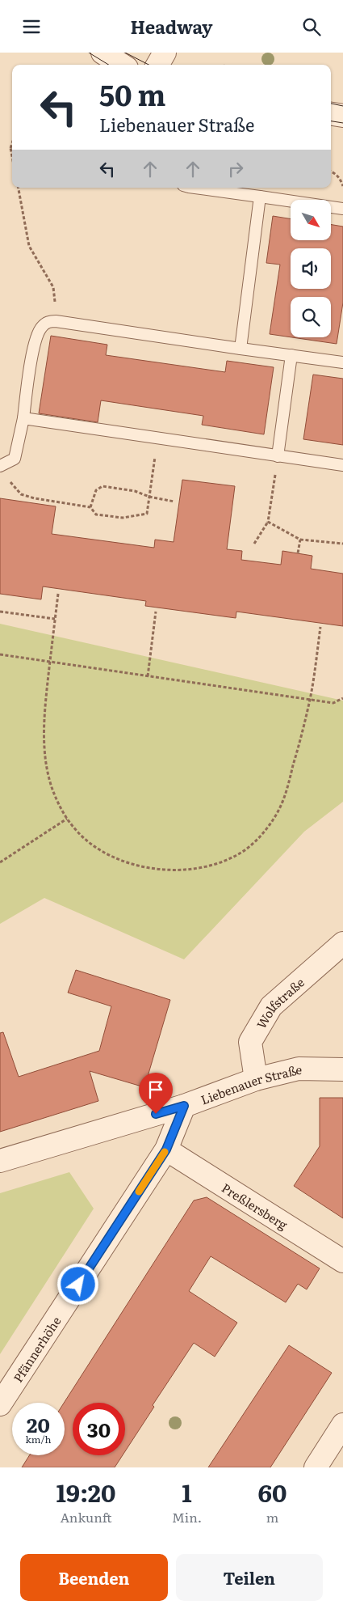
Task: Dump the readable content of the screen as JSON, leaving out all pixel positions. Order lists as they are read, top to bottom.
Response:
{
  "streets": {
    "street": [
      "Wolfstraße",
      "Liebenauer Straße",
      "Preßlersberg",
      "Pfännerhöhe"
    ]
  },
  "crossings": [
    ["Wolfstraße", "Liebenauer Straße"],
    ["Liebenauer Straße", "Pfännerhöhe"],
    ["Preßlersberg", "Pfännerhöhe"]
  ],
  "north": "bottom right",
  "page": {
    "header": "Headway",
    "turn": ["50 m", "Liebenauer Straße"],
    "speed": "20 km/h",
    "limit": "30",
    "eta": [
      "19:20",
      "Ankunft",
      "1",
      "Min.",
      "60",
      "m"
    ],
    "buttons": ["Beenden", "Teilen"]
  }
}
